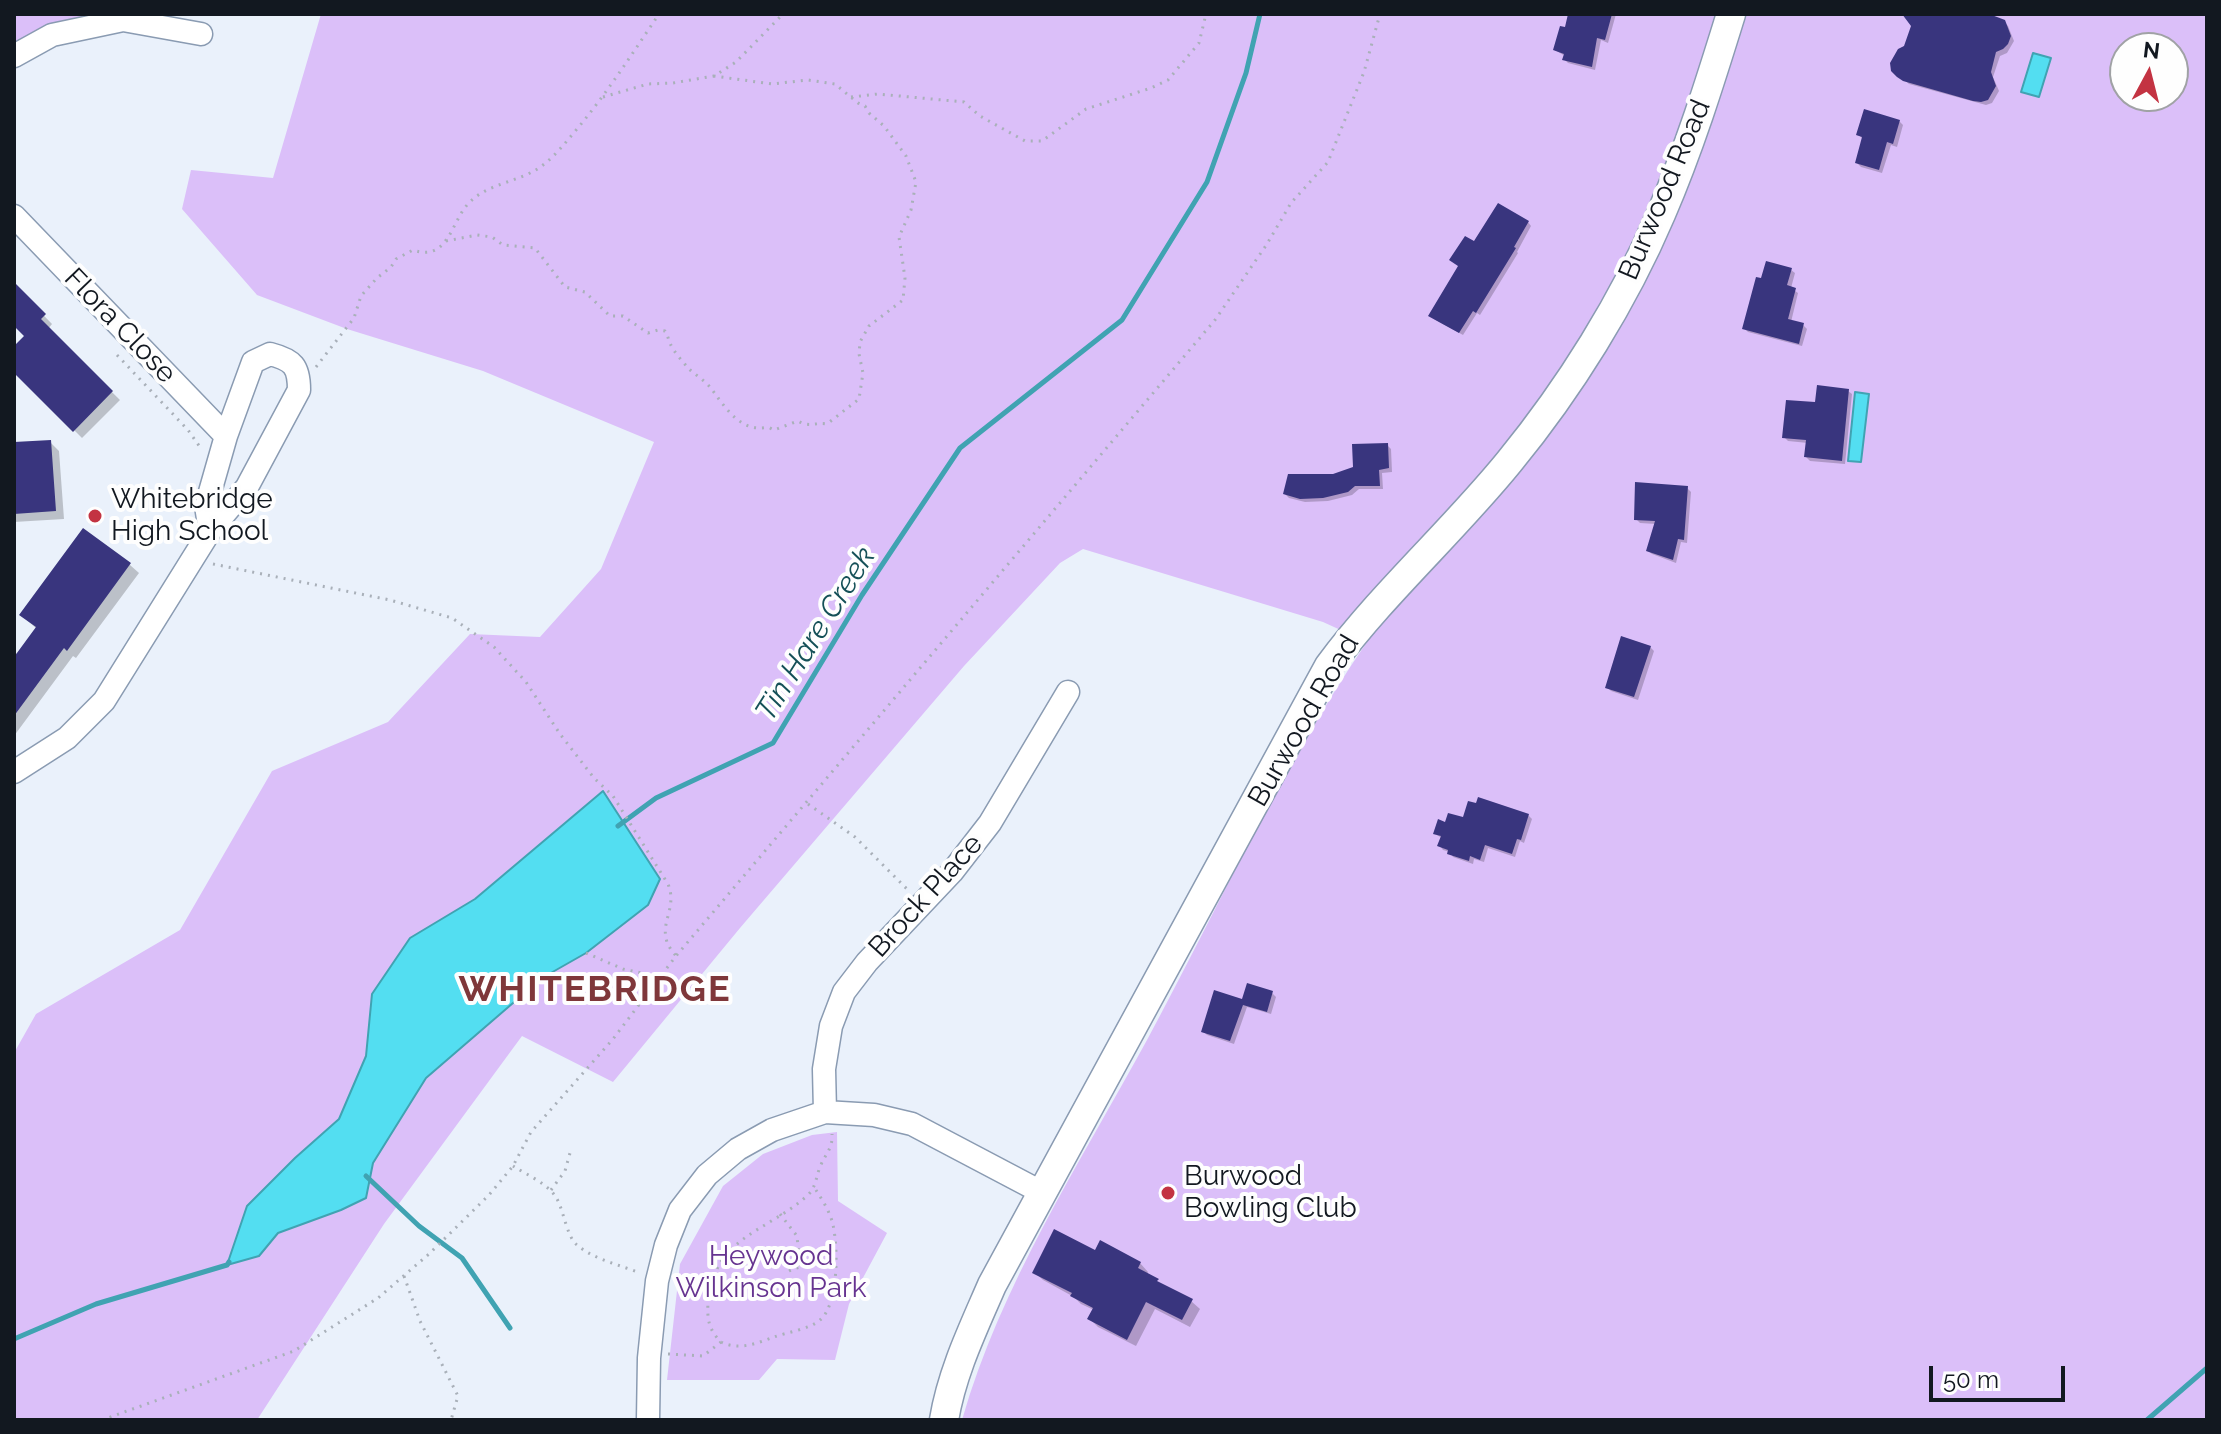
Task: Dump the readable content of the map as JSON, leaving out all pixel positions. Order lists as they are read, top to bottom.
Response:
{
  "streets": {
    "main road": ["Burwood Road"],
    "street": ["Flora Close", "Brock Place"]
  },
  "districts": ["WHITEBRIDGE"],
  "water": ["Tin Hare Creek"],
  "parks": ["Heywood Wilkinson Park"],
  "places": ["Whitebridge High School", "Burwood Bowling Club"],
  "scale_bar": "50 m",
  "north": "top"
}
